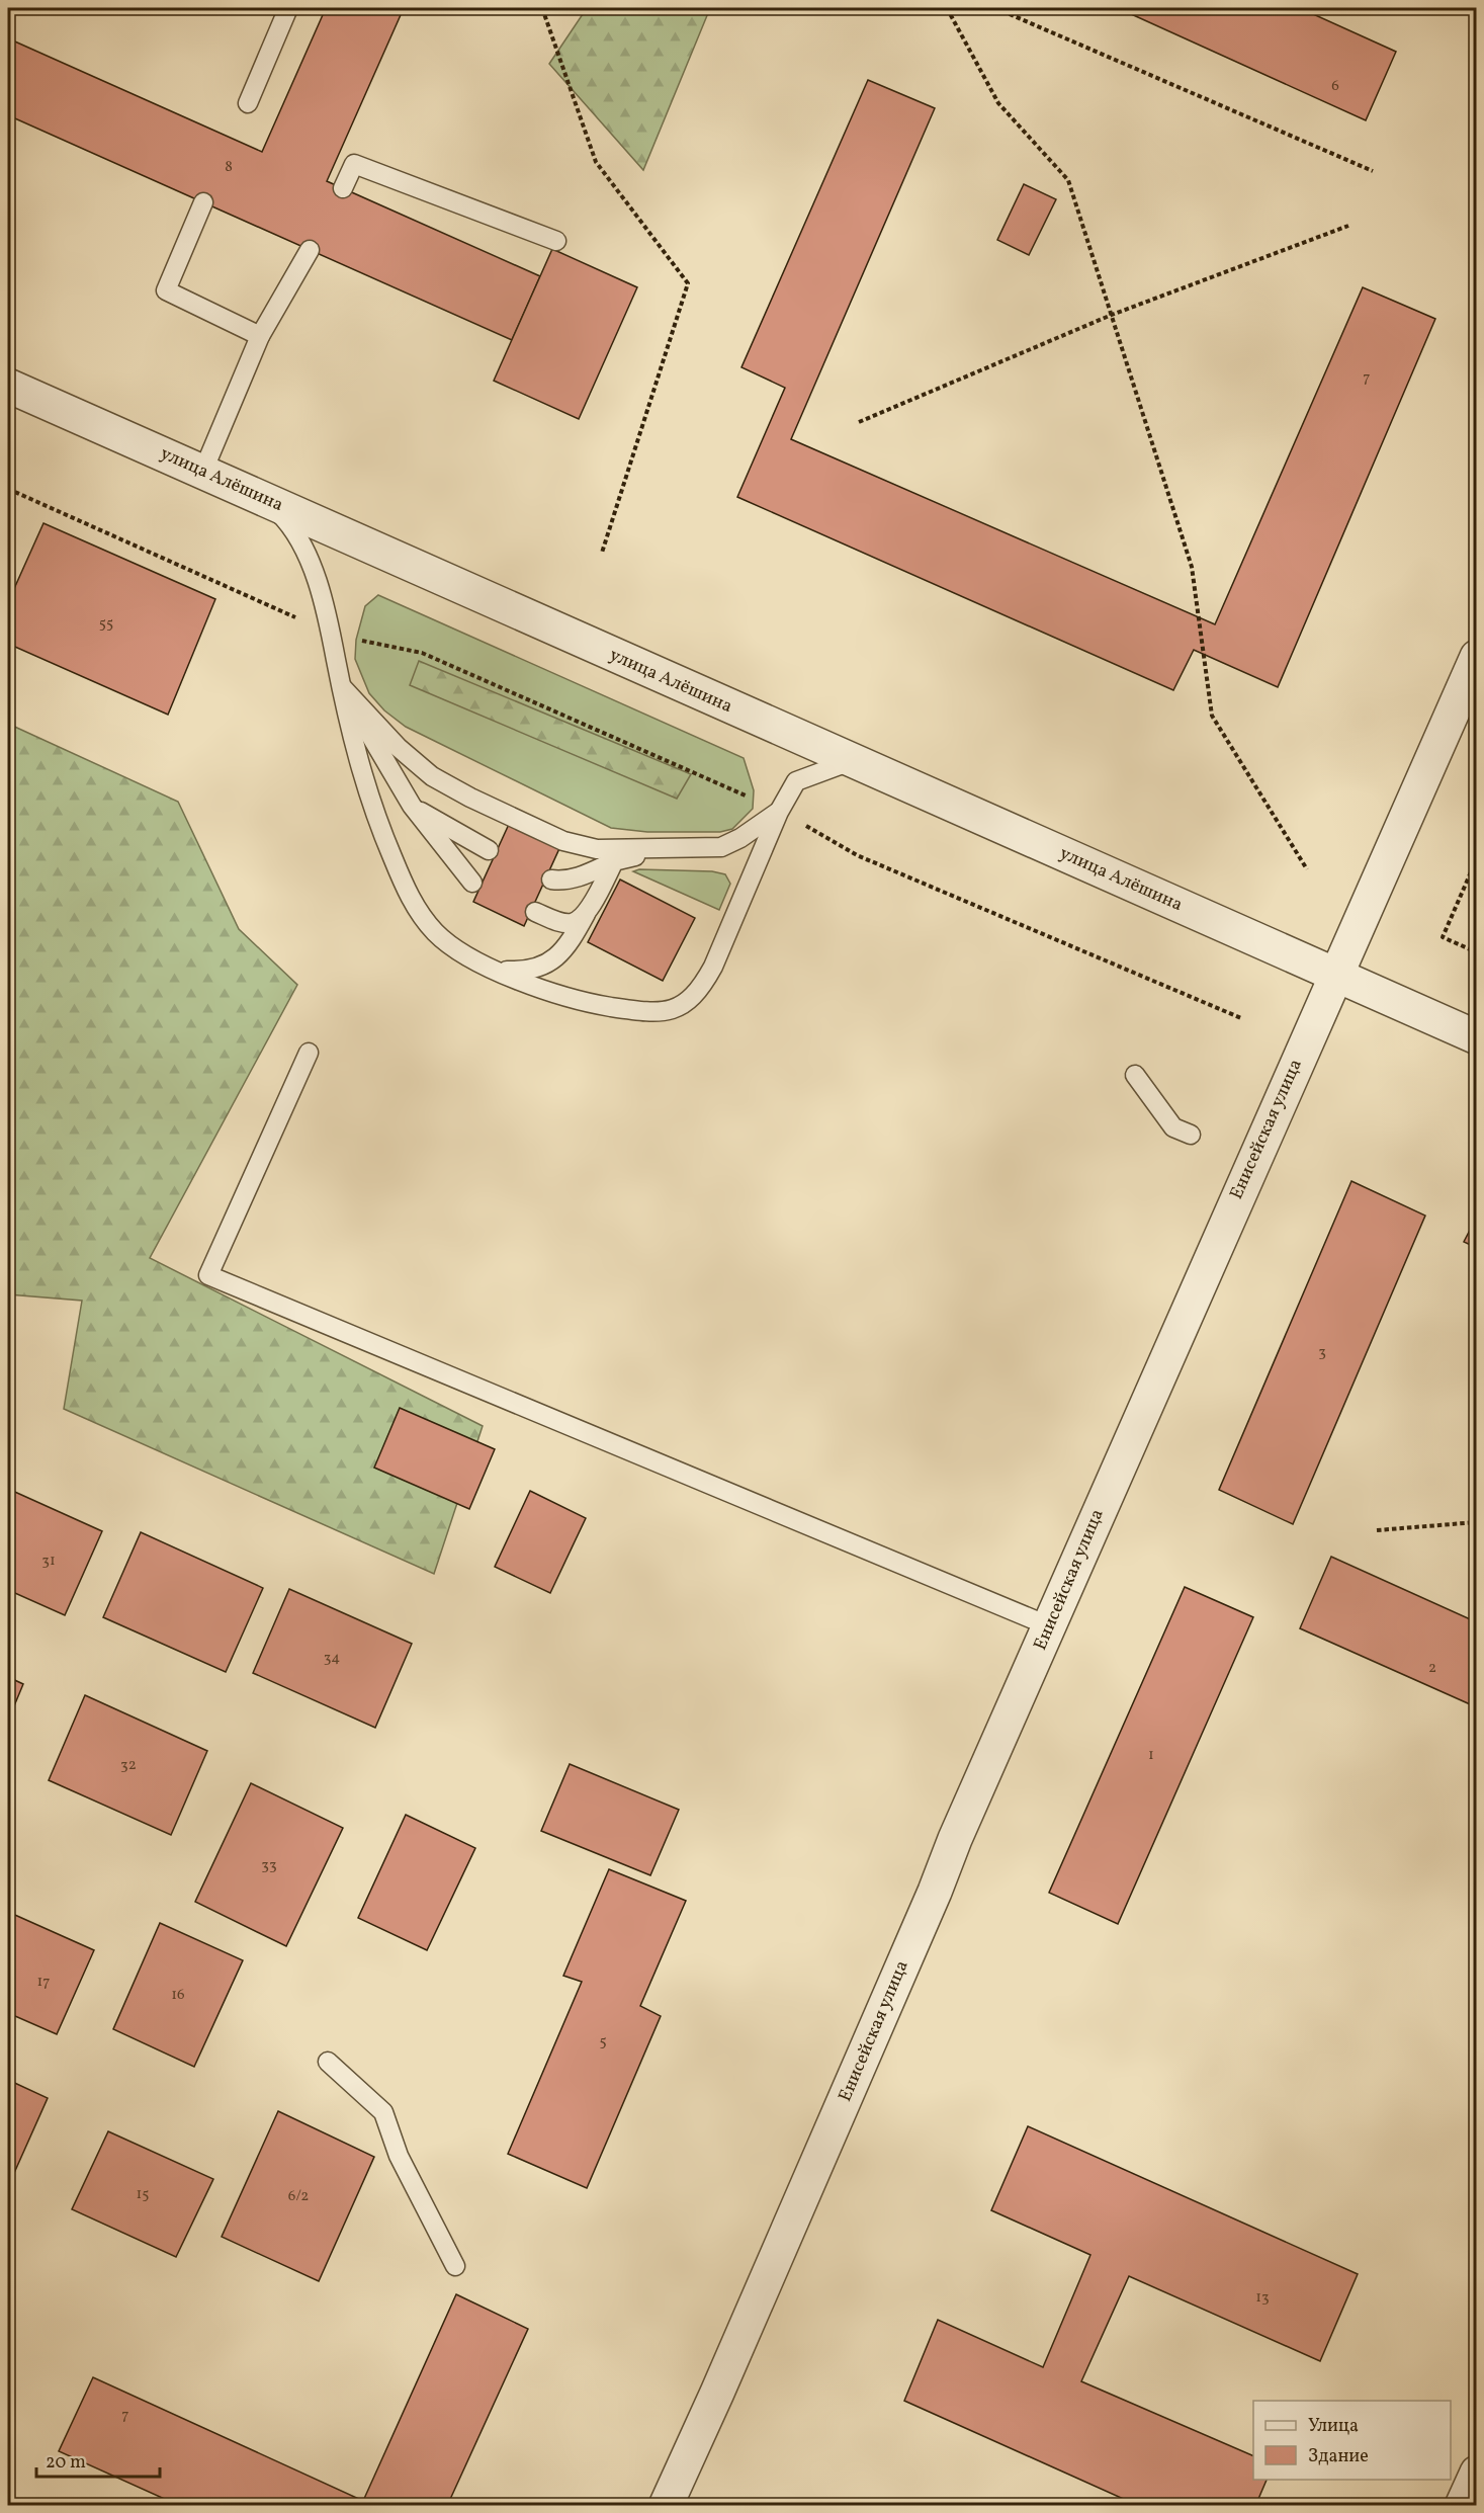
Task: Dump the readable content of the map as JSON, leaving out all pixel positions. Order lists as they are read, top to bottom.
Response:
{
  "streets": {
    "street": ["улица Алёшина", "Енисейская улица"]
  },
  "crossings": [
    ["улица Алёшина", "Енисейская улица"]
  ],
  "house_numbers": [
    "6",
    "8",
    "7",
    "55",
    "3",
    "31",
    "34",
    "2",
    "1",
    "32",
    "33",
    "17",
    "16",
    "5",
    "15",
    "6/2",
    "13",
    "7"
  ],
  "legend": ["Улица", "Здание"],
  "scale_bar": "20 m"
}
